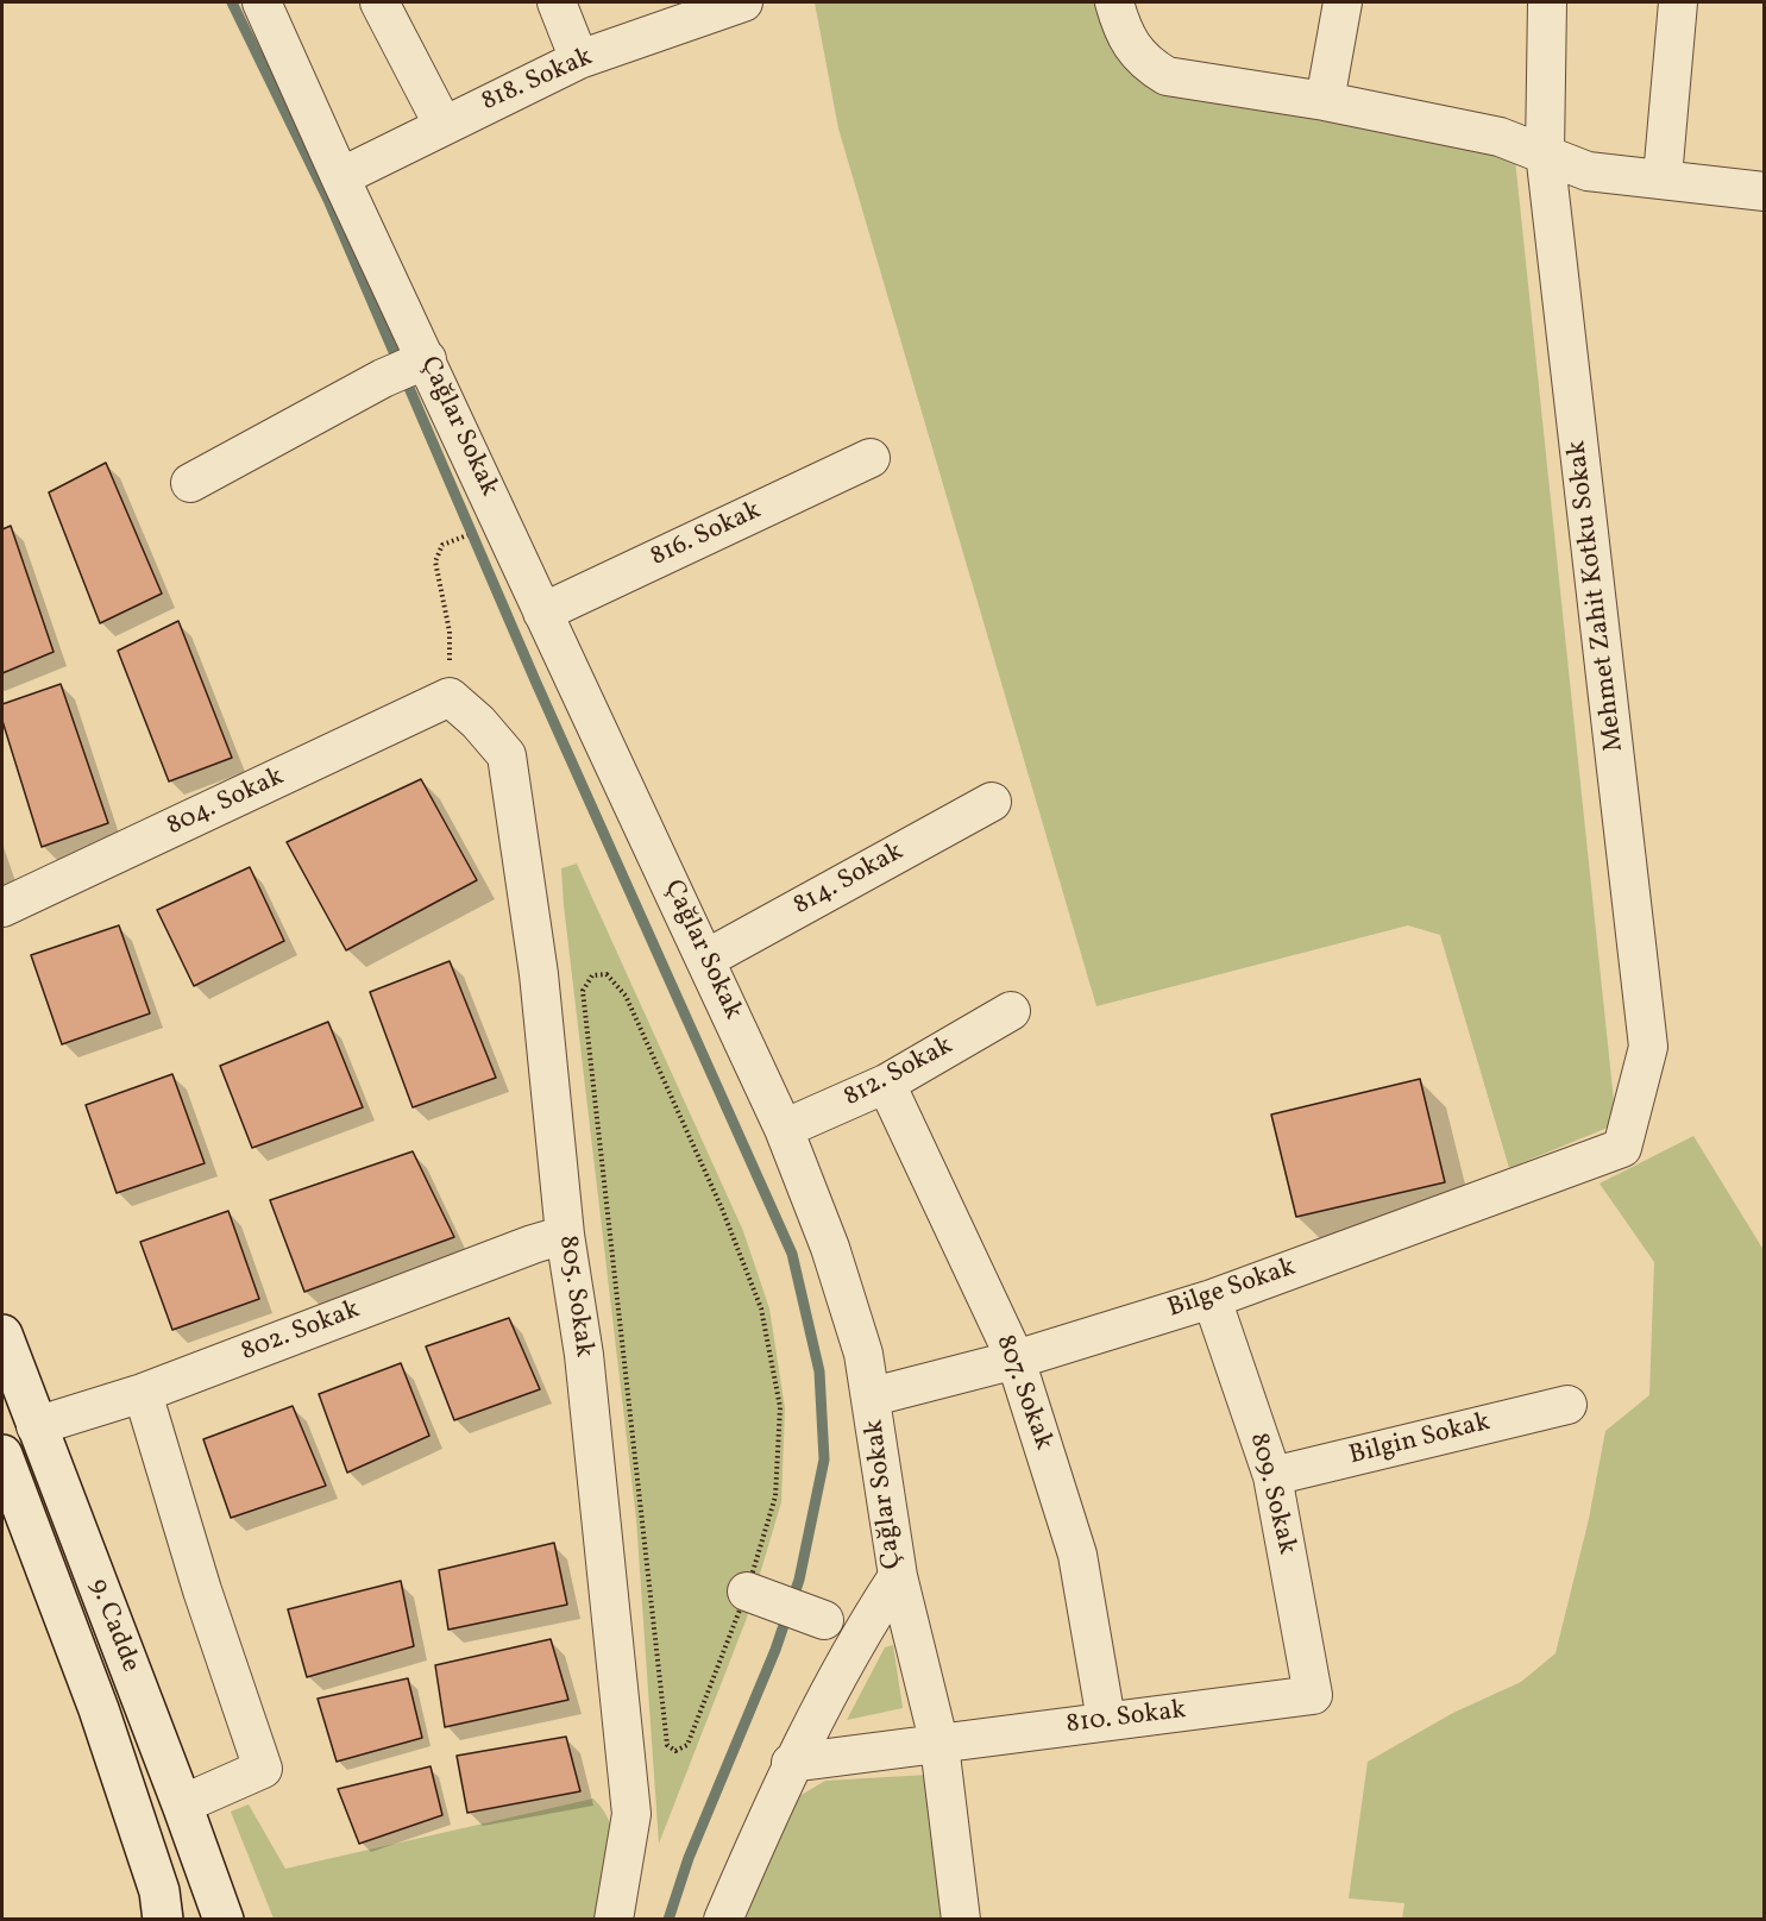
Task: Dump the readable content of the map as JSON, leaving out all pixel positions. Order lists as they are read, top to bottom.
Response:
{
  "streets": {
    "main road": ["9. Cadde"],
    "street": [
      "818. Sokak",
      "Çağlar Sokak",
      "816. Sokak",
      "Mehmet Zahit Kotku Sokak",
      "804. Sokak",
      "814. Sokak",
      "812. Sokak",
      "Bilge Sokak",
      "805. Sokak",
      "802. Sokak",
      "807. Sokak",
      "Bilgin Sokak",
      "809. Sokak",
      "810. Sokak"
    ]
  },
  "crossings": [
    ["818. Sokak", "Çağlar Sokak"],
    ["Çağlar Sokak", "816. Sokak"],
    ["Çağlar Sokak", "814. Sokak"],
    ["Çağlar Sokak", "812. Sokak"],
    ["Çağlar Sokak", "Bilge Sokak"],
    ["Çağlar Sokak", "810. Sokak"],
    ["Mehmet Zahit Kotku Sokak", "Bilge Sokak"],
    ["804. Sokak", "805. Sokak"],
    ["812. Sokak", "807. Sokak"],
    ["Bilge Sokak", "807. Sokak"],
    ["Bilge Sokak", "809. Sokak"],
    ["805. Sokak", "802. Sokak"],
    ["802. Sokak", "9. Cadde"],
    ["807. Sokak", "810. Sokak"],
    ["Bilgin Sokak", "809. Sokak"],
    ["809. Sokak", "810. Sokak"]
  ]
}
